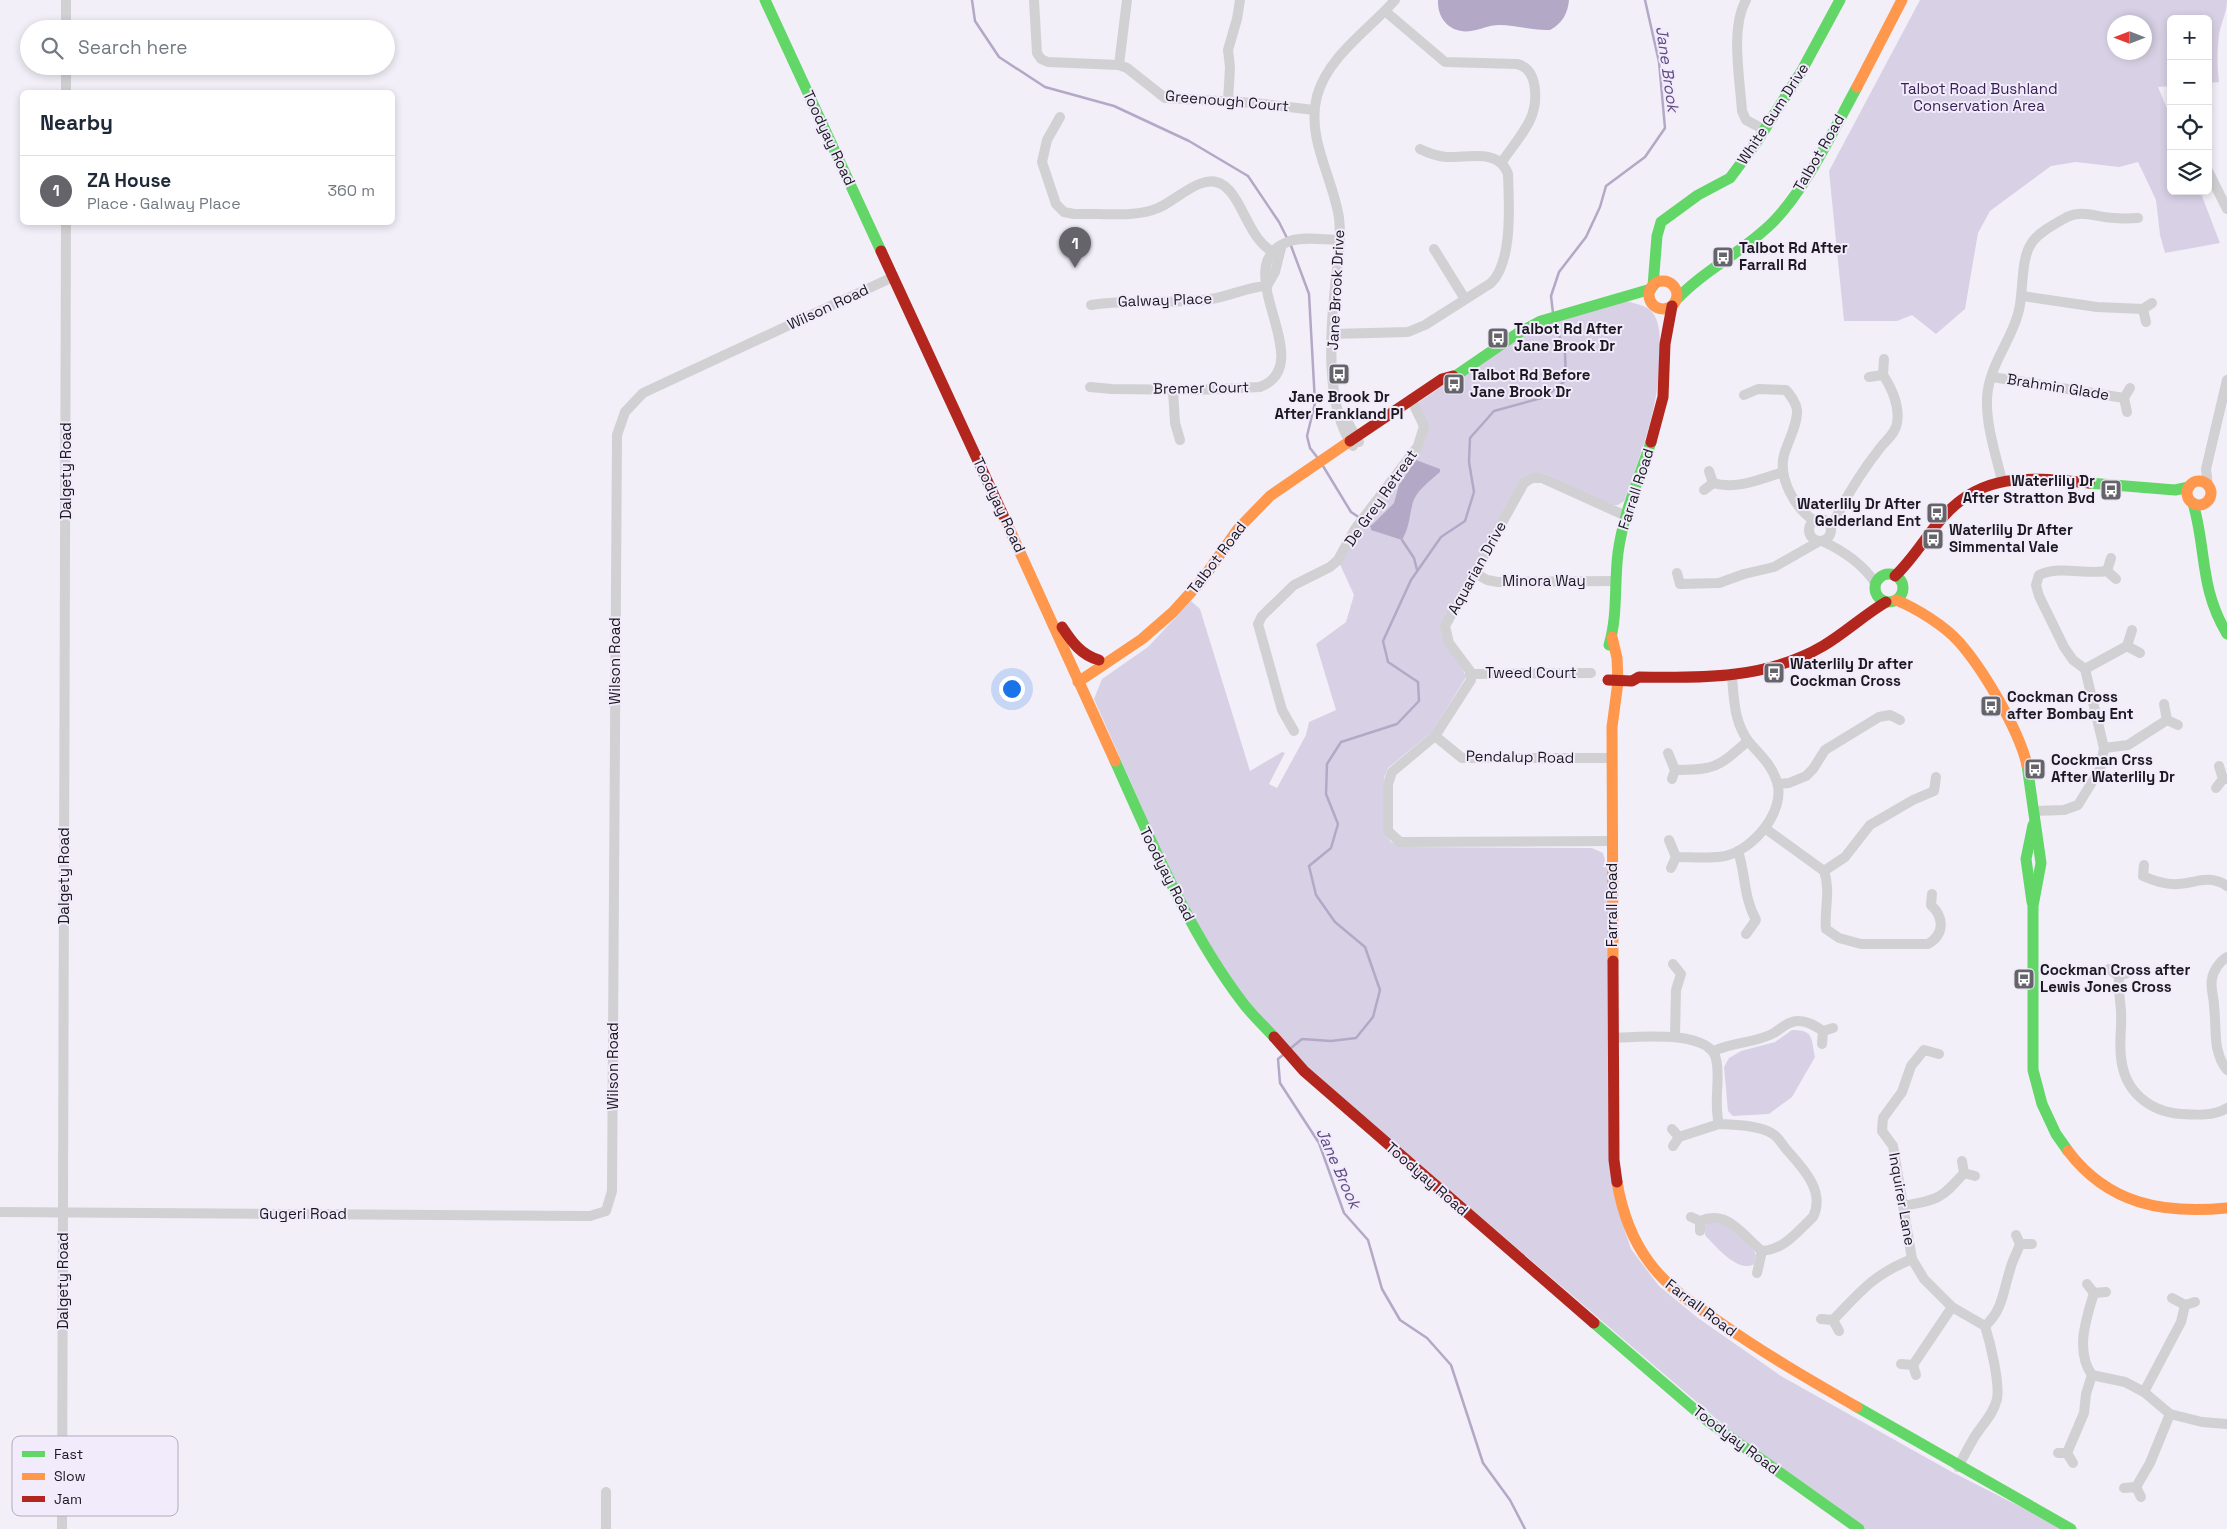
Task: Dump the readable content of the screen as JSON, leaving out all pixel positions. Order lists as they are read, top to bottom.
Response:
{
  "streets": {
    "main road": [
      "White Gum Drive",
      "Toodyay Road",
      "Talbot Road",
      "Farrall Road"
    ],
    "street": [
      "Greenough Court",
      "Jane Brook Drive",
      "Galway Place",
      "Wilson Road",
      "Brahmin Glade",
      "Bremer Court",
      "Dalgety Road",
      "De Grey Retreat",
      "Aquarian Drive",
      "Minora Way",
      "Tweed Court",
      "Pendalup Road",
      "Inquirer Lane",
      "Gugeri Road"
    ]
  },
  "crossings": [
    ["Greenough Court", "Jane Brook Drive"],
    ["White Gum Drive", "Talbot Road"],
    ["White Gum Drive", "Farrall Road"],
    ["Toodyay Road", "Talbot Road"],
    ["Toodyay Road", "Wilson Road"],
    ["Talbot Road", "Jane Brook Drive"],
    ["Talbot Road", "Farrall Road"],
    ["Talbot Road", "De Grey Retreat"],
    ["Galway Place", "Bremer Court"],
    ["Wilson Road", "Gugeri Road"],
    ["Dalgety Road", "Gugeri Road"],
    ["Farrall Road", "Aquarian Drive"],
    ["Farrall Road", "Minora Way"],
    ["Farrall Road", "Pendalup Road"],
    ["Aquarian Drive", "Minora Way"],
    ["Aquarian Drive", "Tweed Court"]
  ],
  "water": ["Jane Brook"],
  "parks": ["Talbot Road Bushland Conservation Area"],
  "places": {
    "bus stop": [
      "Talbot Rd After Farrall Rd",
      "Talbot Rd After Jane Brook Dr",
      "Jane Brook Dr After Frankland Pl",
      "Talbot Rd Before Jane Brook Dr",
      "Waterlily Dr After Stratton Bvd",
      "Waterlily Dr After Gelderland Ent",
      "Waterlily Dr After Simmental Vale",
      "Waterlily Dr after Cockman Cross",
      "Cockman Cross after Bombay Ent",
      "Cockman Crss After Waterlily Dr",
      "Cockman Cross after Lewis Jones Cross"
    ]
  },
  "legend": ["Fast", "Slow", "Jam"],
  "north": "left",
  "page": {
    "map_buttons": ["+", "−"],
    "search": "Search here",
    "heading": "Nearby",
    "list": [
      {
        "mark": "1",
        "name": "ZA House",
        "note": "Place · Galway Place",
        "value": "360 m"
      }
    ],
    "pins": "1"
  }
}
